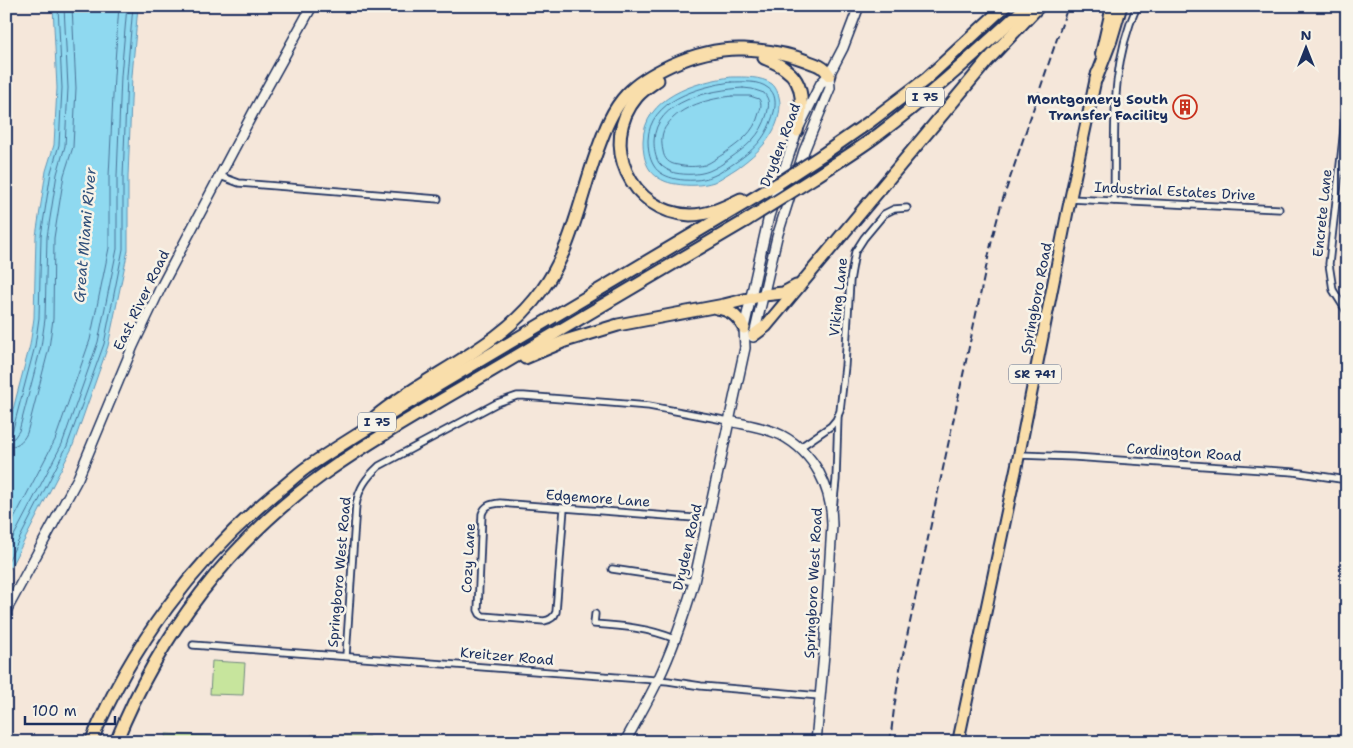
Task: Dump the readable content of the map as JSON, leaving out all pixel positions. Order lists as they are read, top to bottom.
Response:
{
  "streets": {
    "highway": ["I 75"],
    "main road": [
      "Dryden Road",
      "Springboro Road",
      "East River Road",
      "SR 741",
      "Springboro West Road"
    ],
    "street": [
      "Industrial Estates Drive",
      "Encrete Lane",
      "Viking Lane",
      "Cardington Road",
      "Edgemore Lane",
      "Cozy Lane",
      "Kreitzer Road"
    ]
  },
  "crossings": [
    ["Dryden Road", "Edgemore Lane"],
    ["Dryden Road", "Springboro West Road"],
    ["Dryden Road", "Kreitzer Road"],
    ["Industrial Estates Drive", "Springboro Road"],
    ["Viking Lane", "Springboro West Road"],
    ["Springboro Road", "Cardington Road"],
    ["Edgemore Lane", "Cozy Lane"],
    ["Springboro West Road", "Kreitzer Road"]
  ],
  "water": ["Great Miami River"],
  "places": {
    "building": ["Montgomery South Transfer Facility"]
  },
  "scale_bar": "100 m",
  "north": "top"
}
